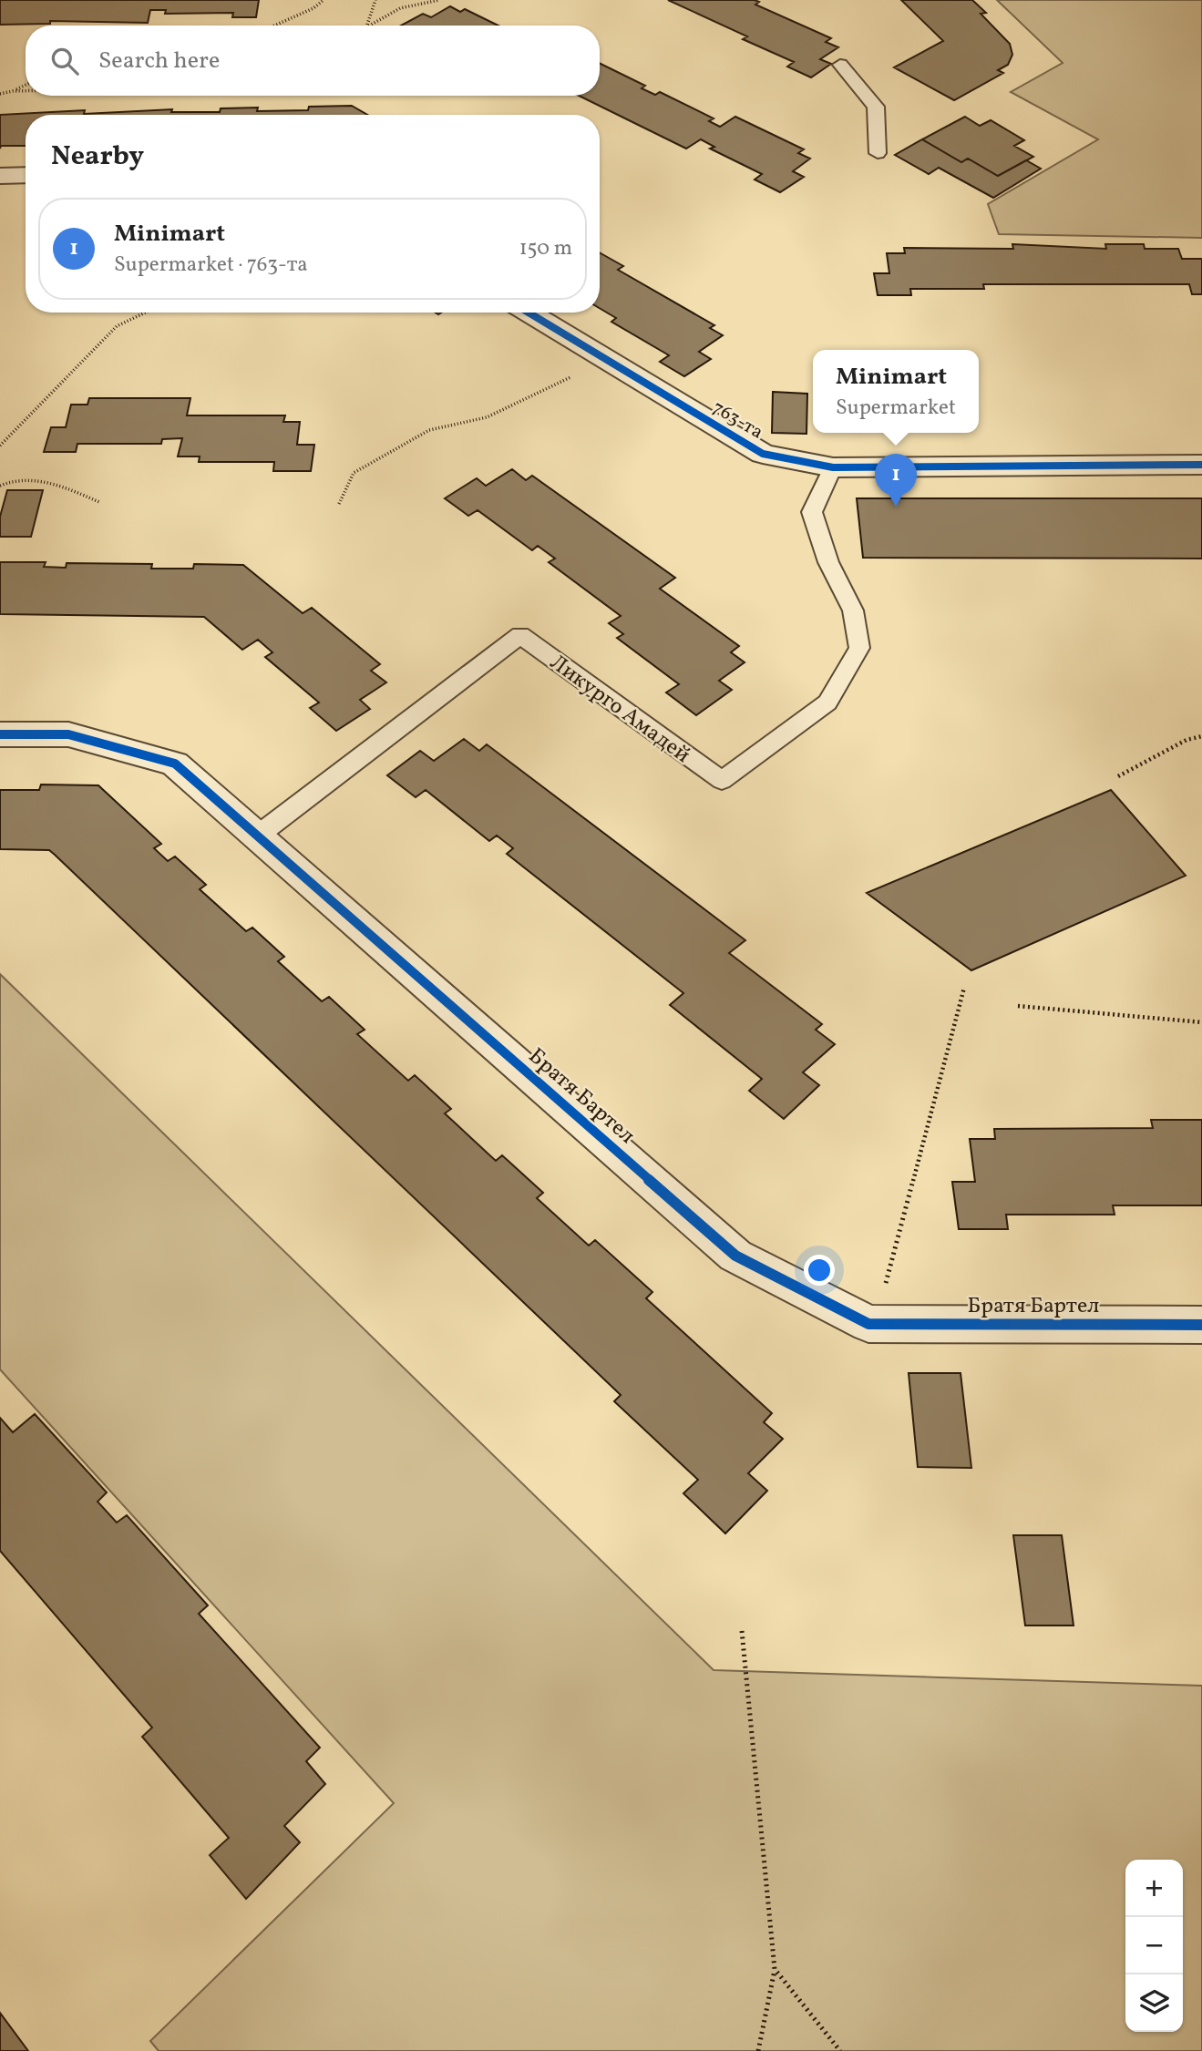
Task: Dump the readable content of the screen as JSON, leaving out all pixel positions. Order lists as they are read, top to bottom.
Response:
{
  "streets": {
    "street": ["763-та", "Братя Бартел"],
    "lane": ["Ликурго Амадей"]
  },
  "crossings": [
    ["763-та", "Ликурго Амадей"],
    ["Ликурго Амадей", "Братя Бартел"]
  ],
  "page": {
    "search": "Search here",
    "heading": "Nearby",
    "list": [
      {
        "mark": "1",
        "name": "Minimart",
        "note": "Supermarket · 763-та",
        "value": "150 m"
      }
    ],
    "popup": ["Minimart", "Supermarket"],
    "pins": "1",
    "map_buttons": ["+", "−"]
  }
}
